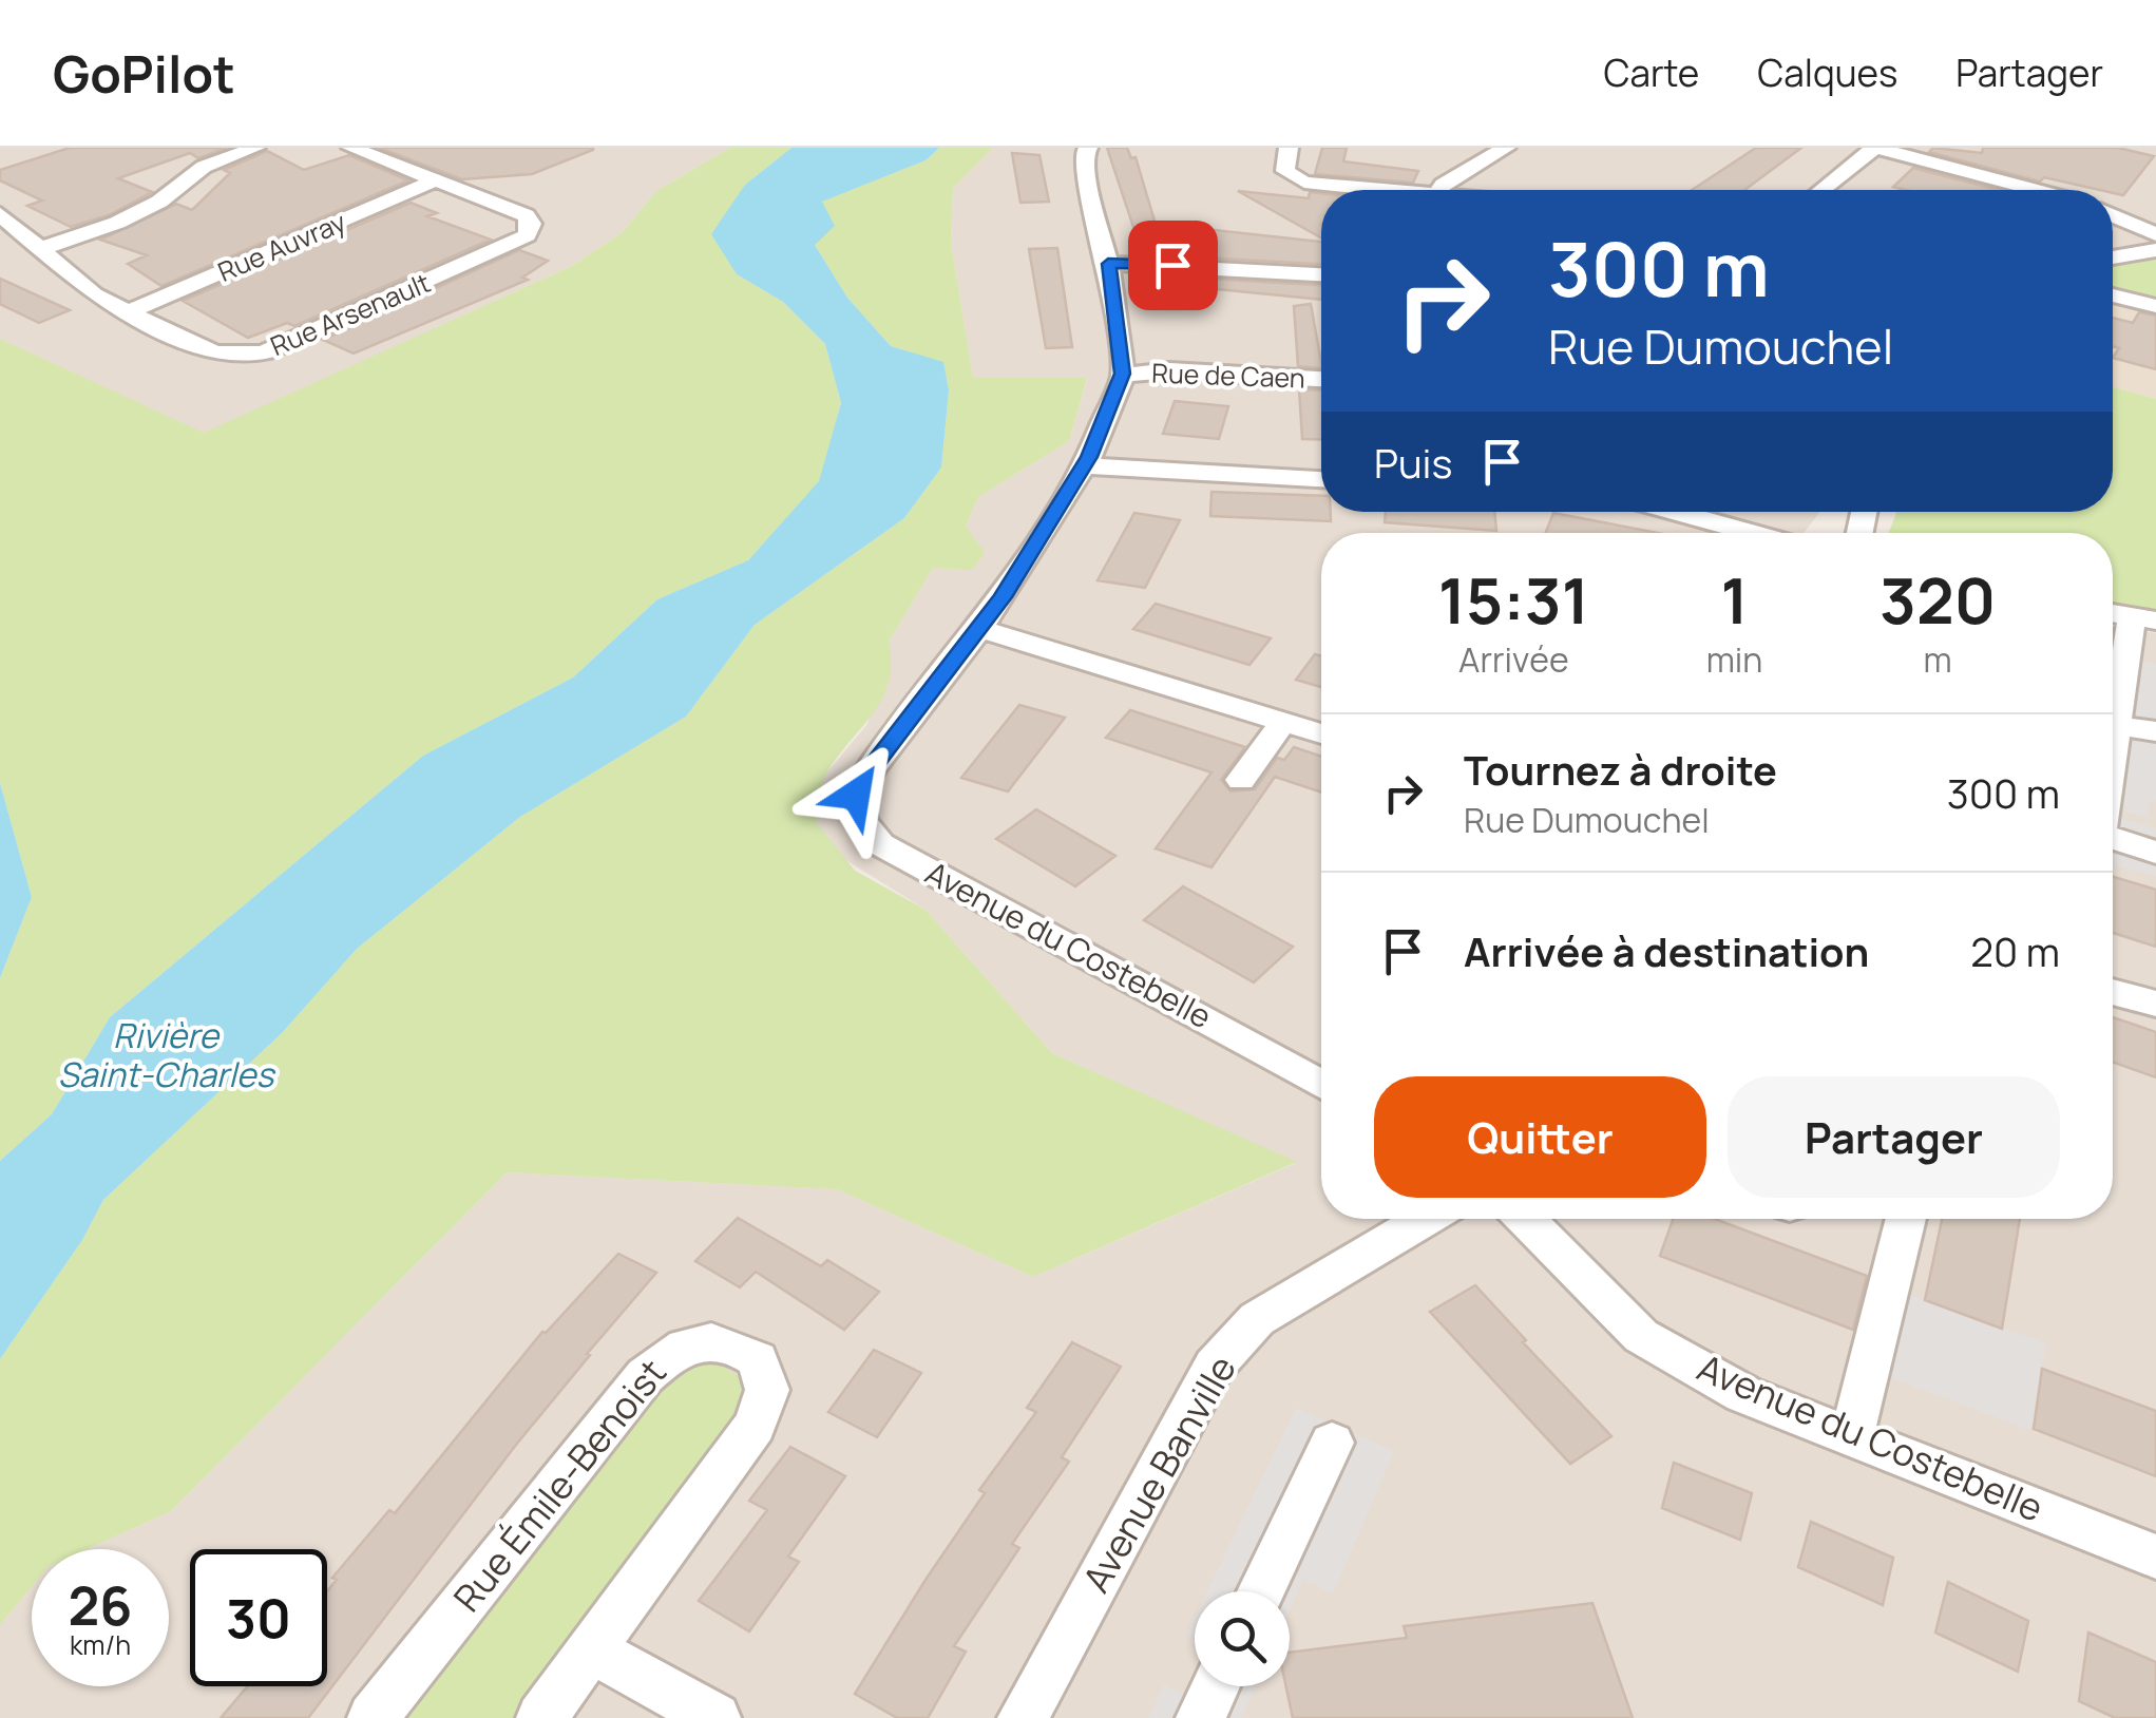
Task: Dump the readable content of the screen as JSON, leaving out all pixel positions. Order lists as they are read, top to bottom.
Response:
{
  "streets": {
    "street": [
      "Rue Auvray",
      "Rue Arsenault",
      "Rue de Caen",
      "Avenue du Costebelle",
      "Avenue Banville",
      "Rue Émile-Benoist"
    ]
  },
  "crossings": [
    ["Rue Auvray", "Rue Arsenault"],
    ["Rue de Caen", "Avenue du Costebelle"]
  ],
  "water": ["Rivière Saint-Charles"],
  "page": {
    "header": "GoPilot",
    "nav": ["Carte", "Calques", "Partager"],
    "turn": ["300 m", "Rue Dumouchel"],
    "then": "Puis",
    "eta": [
      "15:31",
      "Arrivée",
      "1",
      "min",
      "320",
      "m"
    ],
    "list": [
      {
        "name": "Tournez à droite",
        "note": "Rue Dumouchel",
        "value": "300 m"
      },
      {
        "name": "Arrivée à destination",
        "value": "20 m"
      }
    ],
    "buttons": ["Quitter", "Partager"],
    "speed": "26 km/h",
    "limit": "30"
  }
}
